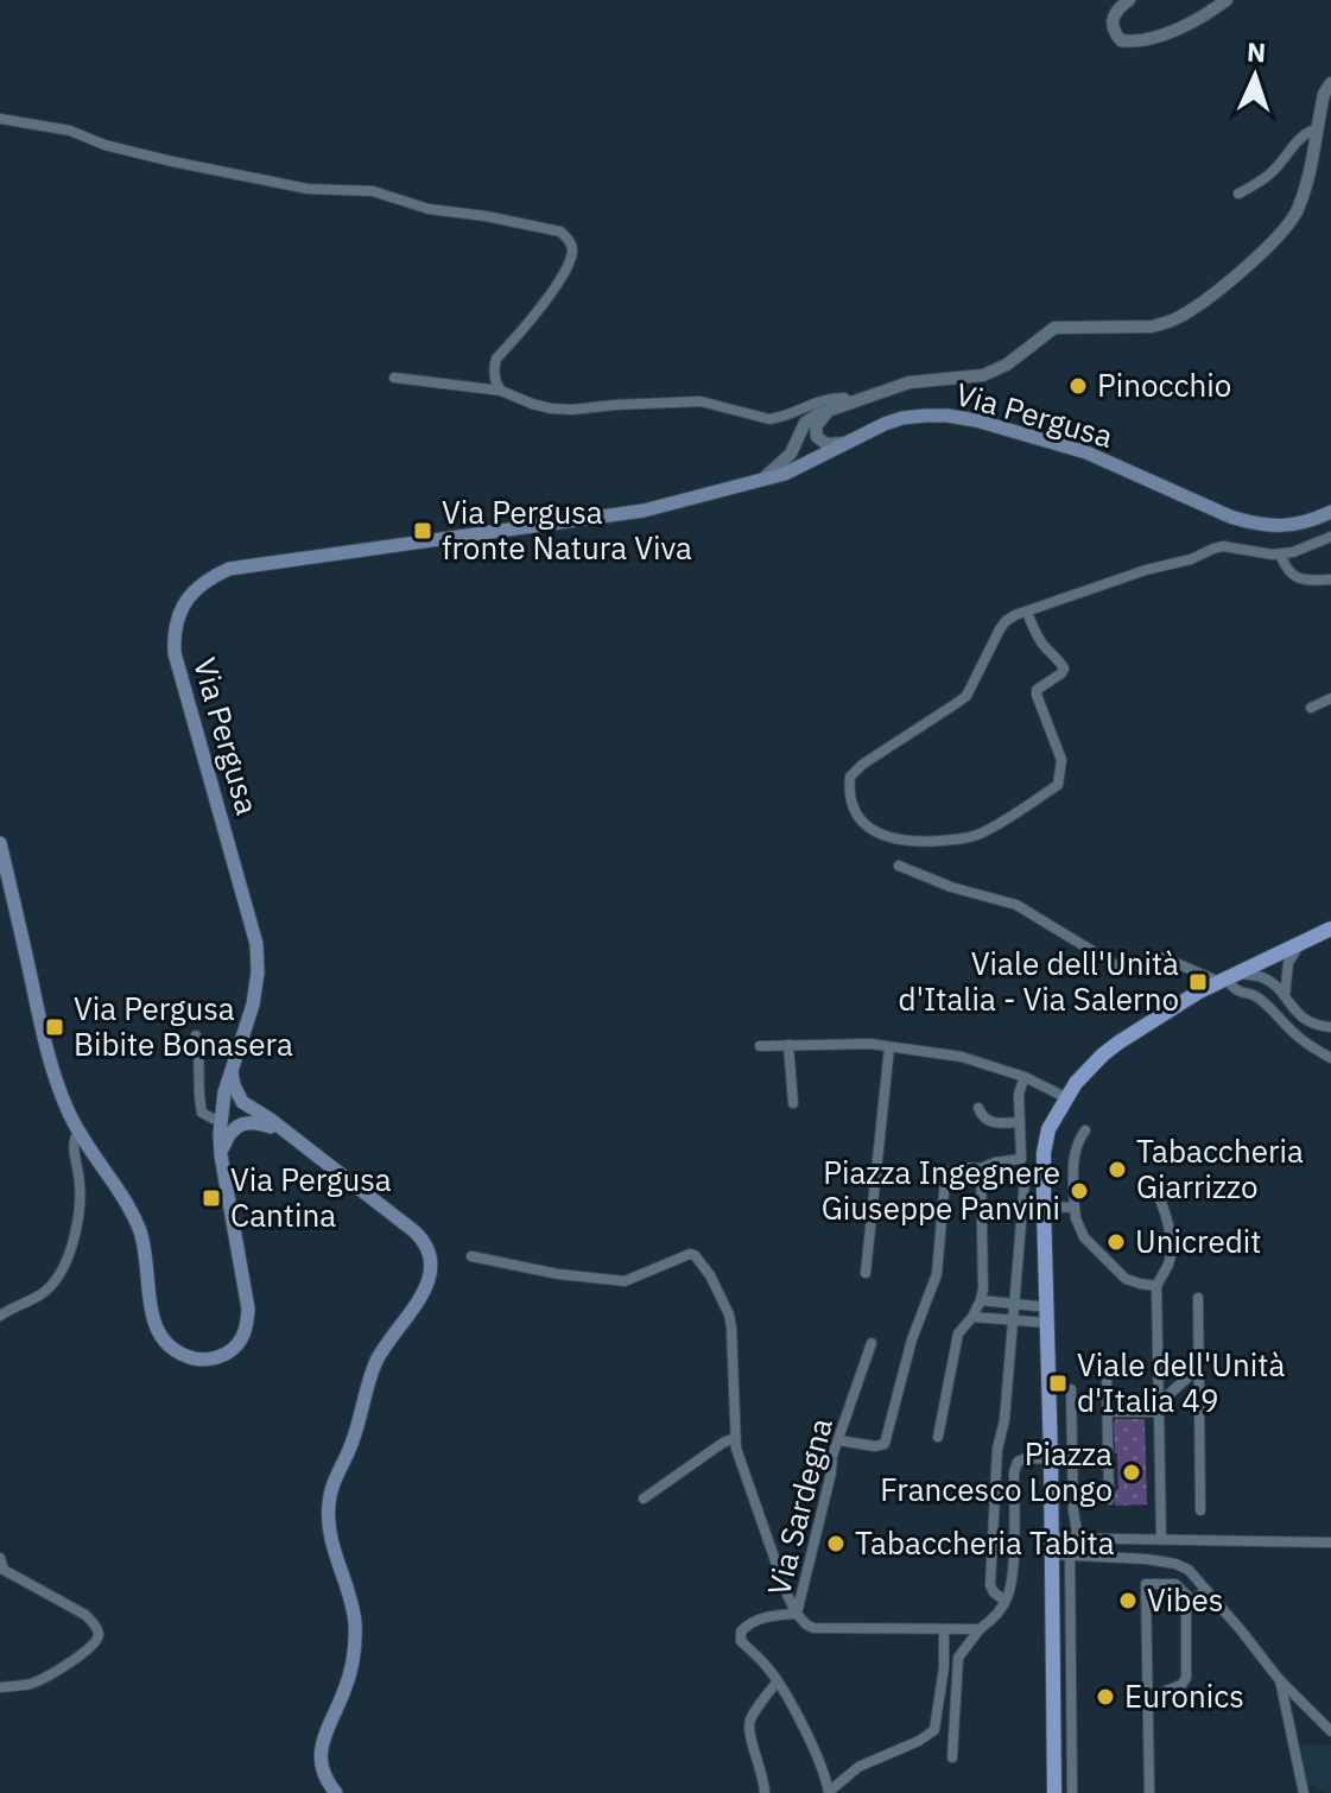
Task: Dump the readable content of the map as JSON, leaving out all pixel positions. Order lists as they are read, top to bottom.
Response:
{
  "streets": {
    "main road": ["Via Pergusa"],
    "street": ["Via Sardegna"]
  },
  "places": {
    "other": [
      "Pinocchio",
      "Tabaccheria Giarrizzo",
      "Piazza Ingegnere Giuseppe Panvini",
      "Unicredit",
      "Piazza Francesco Longo",
      "Tabaccheria Tabita",
      "Vibes",
      "Euronics"
    ],
    "transit": [
      "Via Pergusa fronte Natura Viva",
      "Viale dell'Unità d'Italia - Via Salerno",
      "Via Pergusa Bibite Bonasera",
      "Via Pergusa Cantina",
      "Viale dell'Unità d'Italia 49"
    ]
  },
  "north": "top"
}
